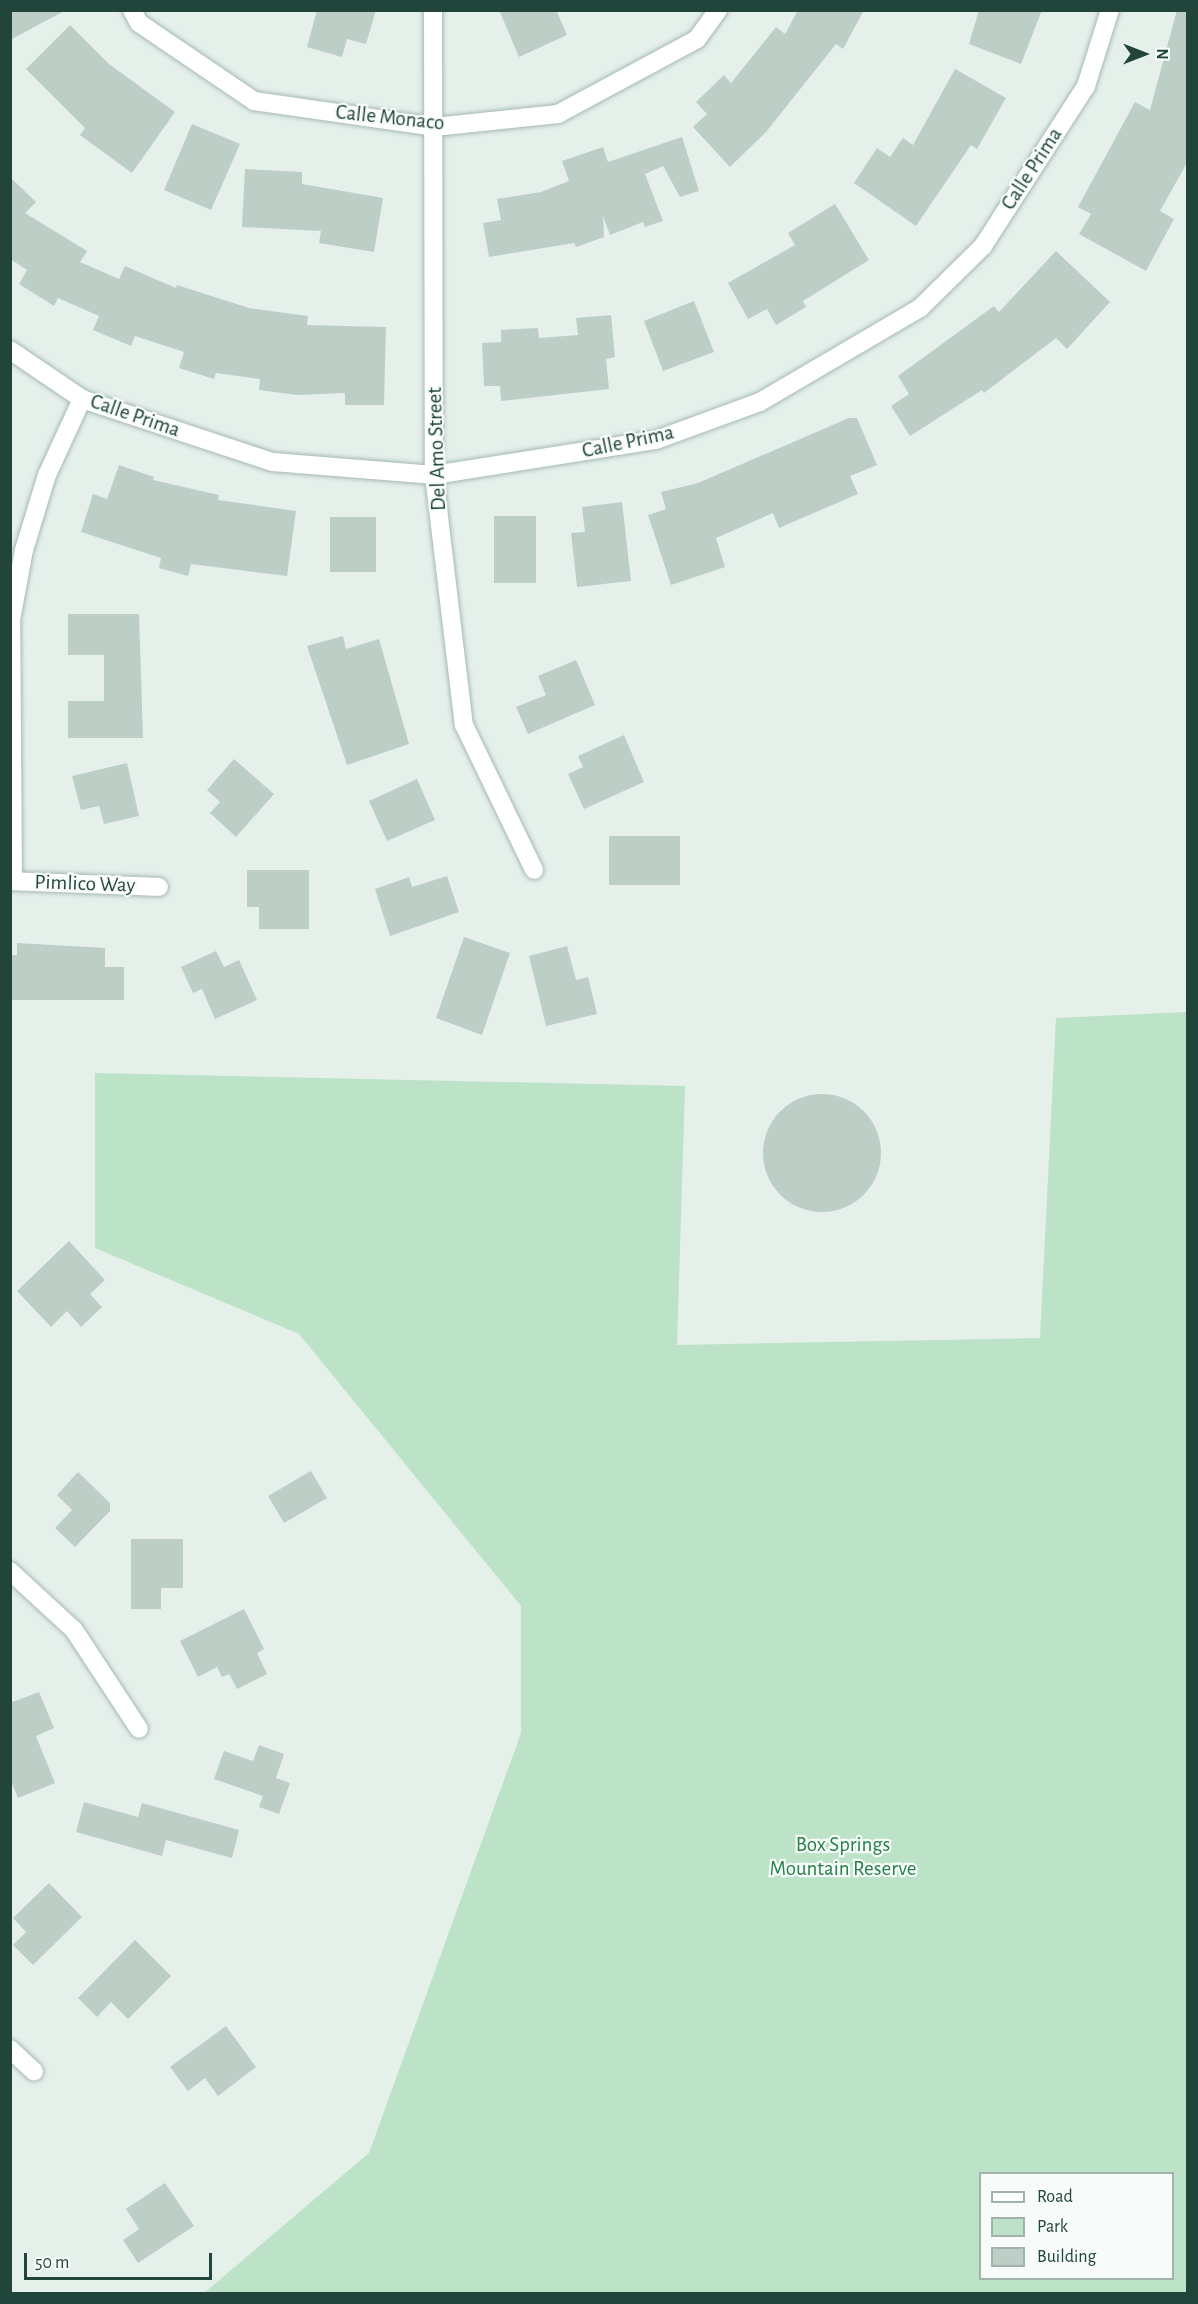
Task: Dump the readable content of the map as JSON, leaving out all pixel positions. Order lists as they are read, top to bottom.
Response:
{
  "streets": {
    "street": [
      "Calle Monaco",
      "Calle Prima",
      "Del Amo Street",
      "Pimlico Way"
    ]
  },
  "crossings": [
    ["Calle Monaco", "Del Amo Street"],
    ["Calle Prima", "Del Amo Street"]
  ],
  "parks": ["Box Springs Mountain Reserve"],
  "legend": ["Road", "Park", "Building"],
  "scale_bar": "50 m",
  "north": "right"
}
